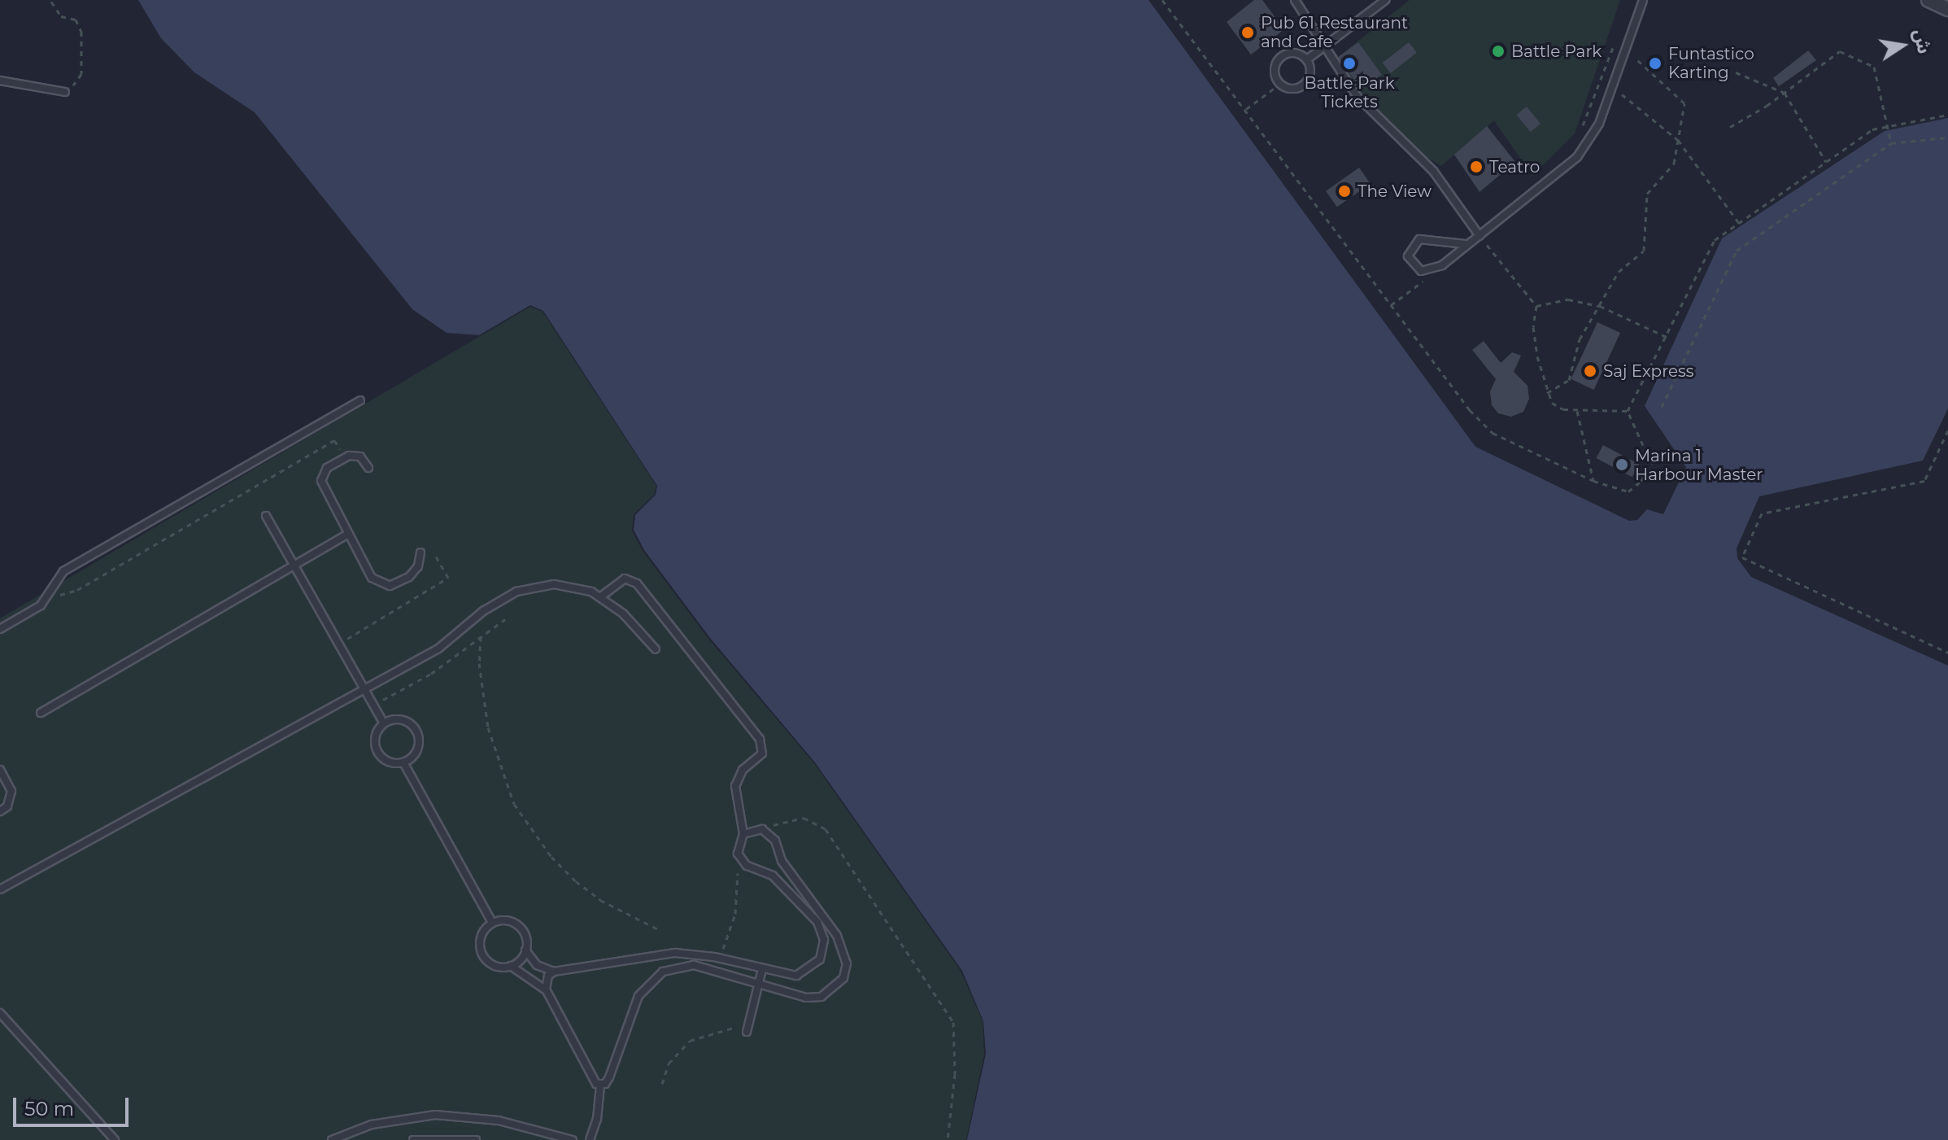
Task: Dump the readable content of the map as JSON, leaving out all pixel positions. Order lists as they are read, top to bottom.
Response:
{
  "places": [
    "Pub 61 Restaurant and Cafe",
    "Battle Park",
    "Battle Park Tickets",
    "Funtastico Karting",
    "Teatro",
    "The View",
    "Saj Express",
    "Marina 1 Harbour Master"
  ],
  "scale_bar": "50 m",
  "north": "right"
}
